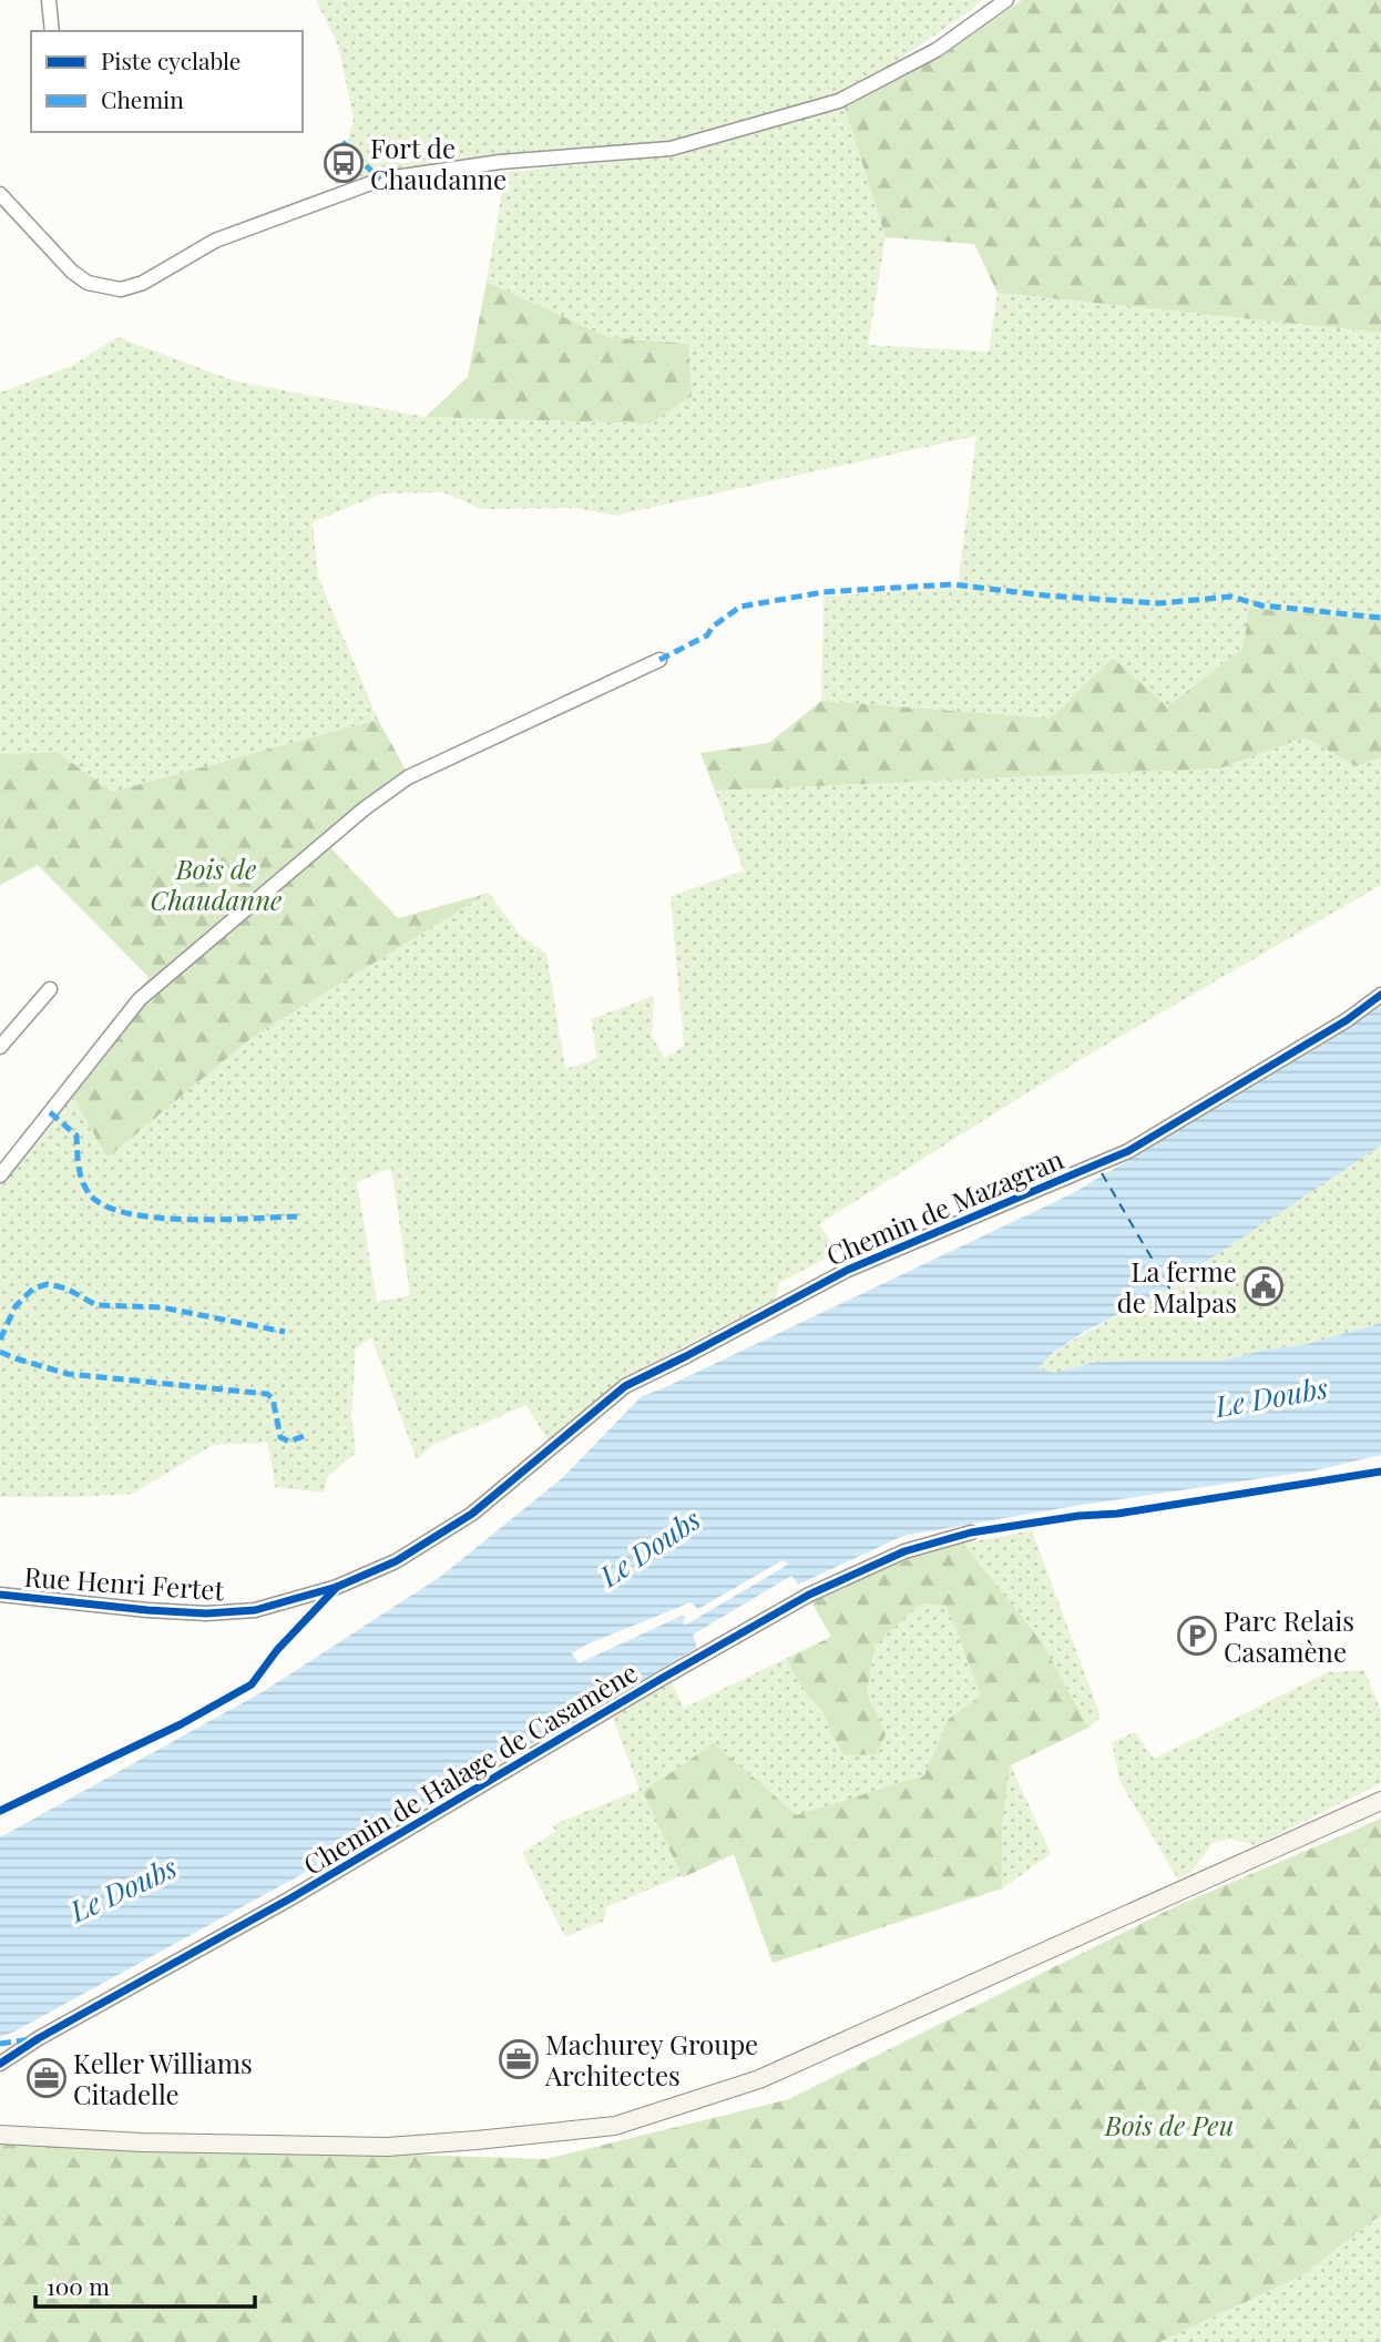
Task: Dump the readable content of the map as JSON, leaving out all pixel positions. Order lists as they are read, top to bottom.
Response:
{
  "streets": {
    "street": ["Chemin de Mazagran", "Rue Henri Fertet", "Chemin de Halage de Casamène"]
  },
  "crossings": [
    ["Chemin de Mazagran", "Rue Henri Fertet"]
  ],
  "water": ["Le Doubs"],
  "parks": ["Bois de Chaudanne", "Bois de Peu"],
  "places": {
    "bus stop": ["Fort de Chaudanne"],
    "public building": ["La ferme de Malpas"],
    "parking": ["Parc Relais Casamène"],
    "office": ["Machurey Groupe Architectes", "Keller Williams Citadelle"]
  },
  "legend": ["Piste cyclable", "Chemin"],
  "scale_bar": "100 m"
}
